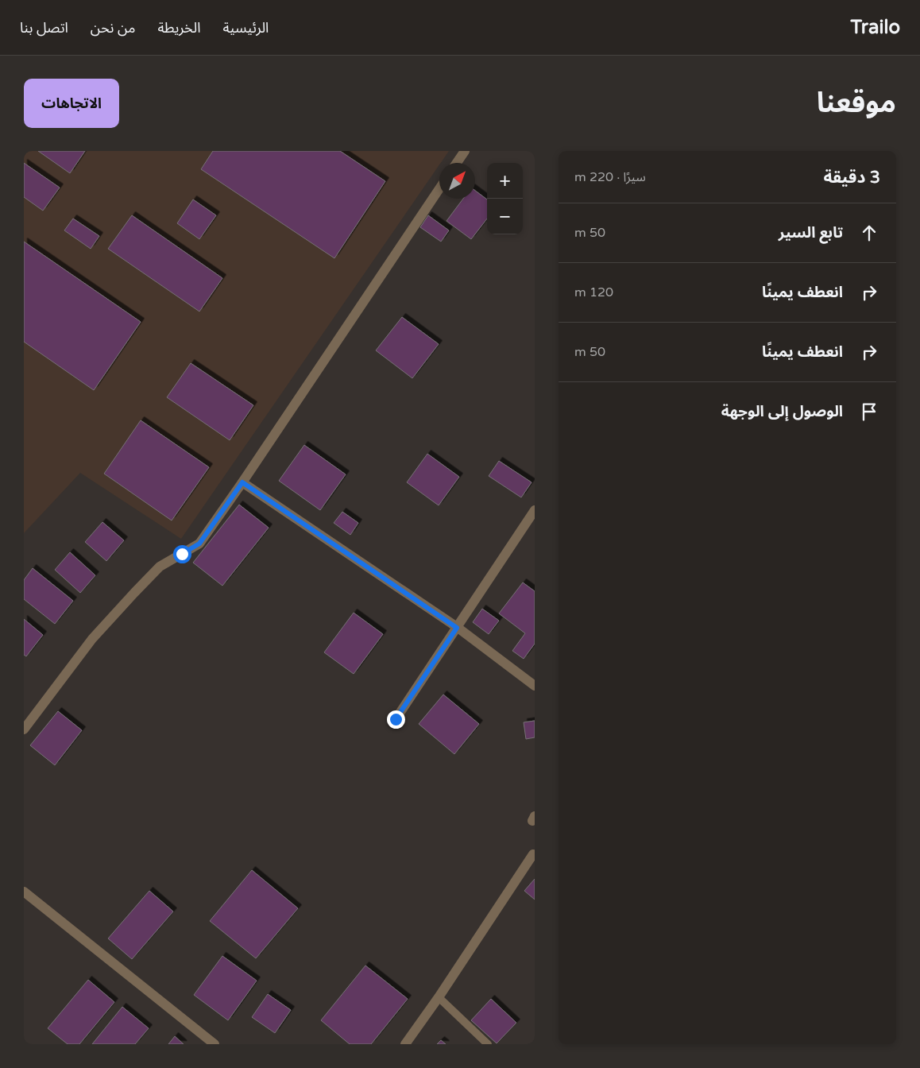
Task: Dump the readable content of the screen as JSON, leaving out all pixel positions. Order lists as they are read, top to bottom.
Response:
{
  "north": "top right",
  "page": {
    "header": "Trailo",
    "nav": [
      "الرئيسية",
      "الخريطة",
      "من نحن",
      "اتصل بنا"
    ],
    "title": "موقعنا",
    "buttons": "الاتجاهات",
    "heading": ["3 دقيقة", "سيرًا · 220 m"],
    "map_buttons": ["+", "−"],
    "list": [
      ["تابع السير", "50 m"],
      ["انعطف يمينًا", "120 m"],
      ["انعطف يمينًا", "50 m"],
      "الوصول إلى الوجهة"
    ]
  }
}
